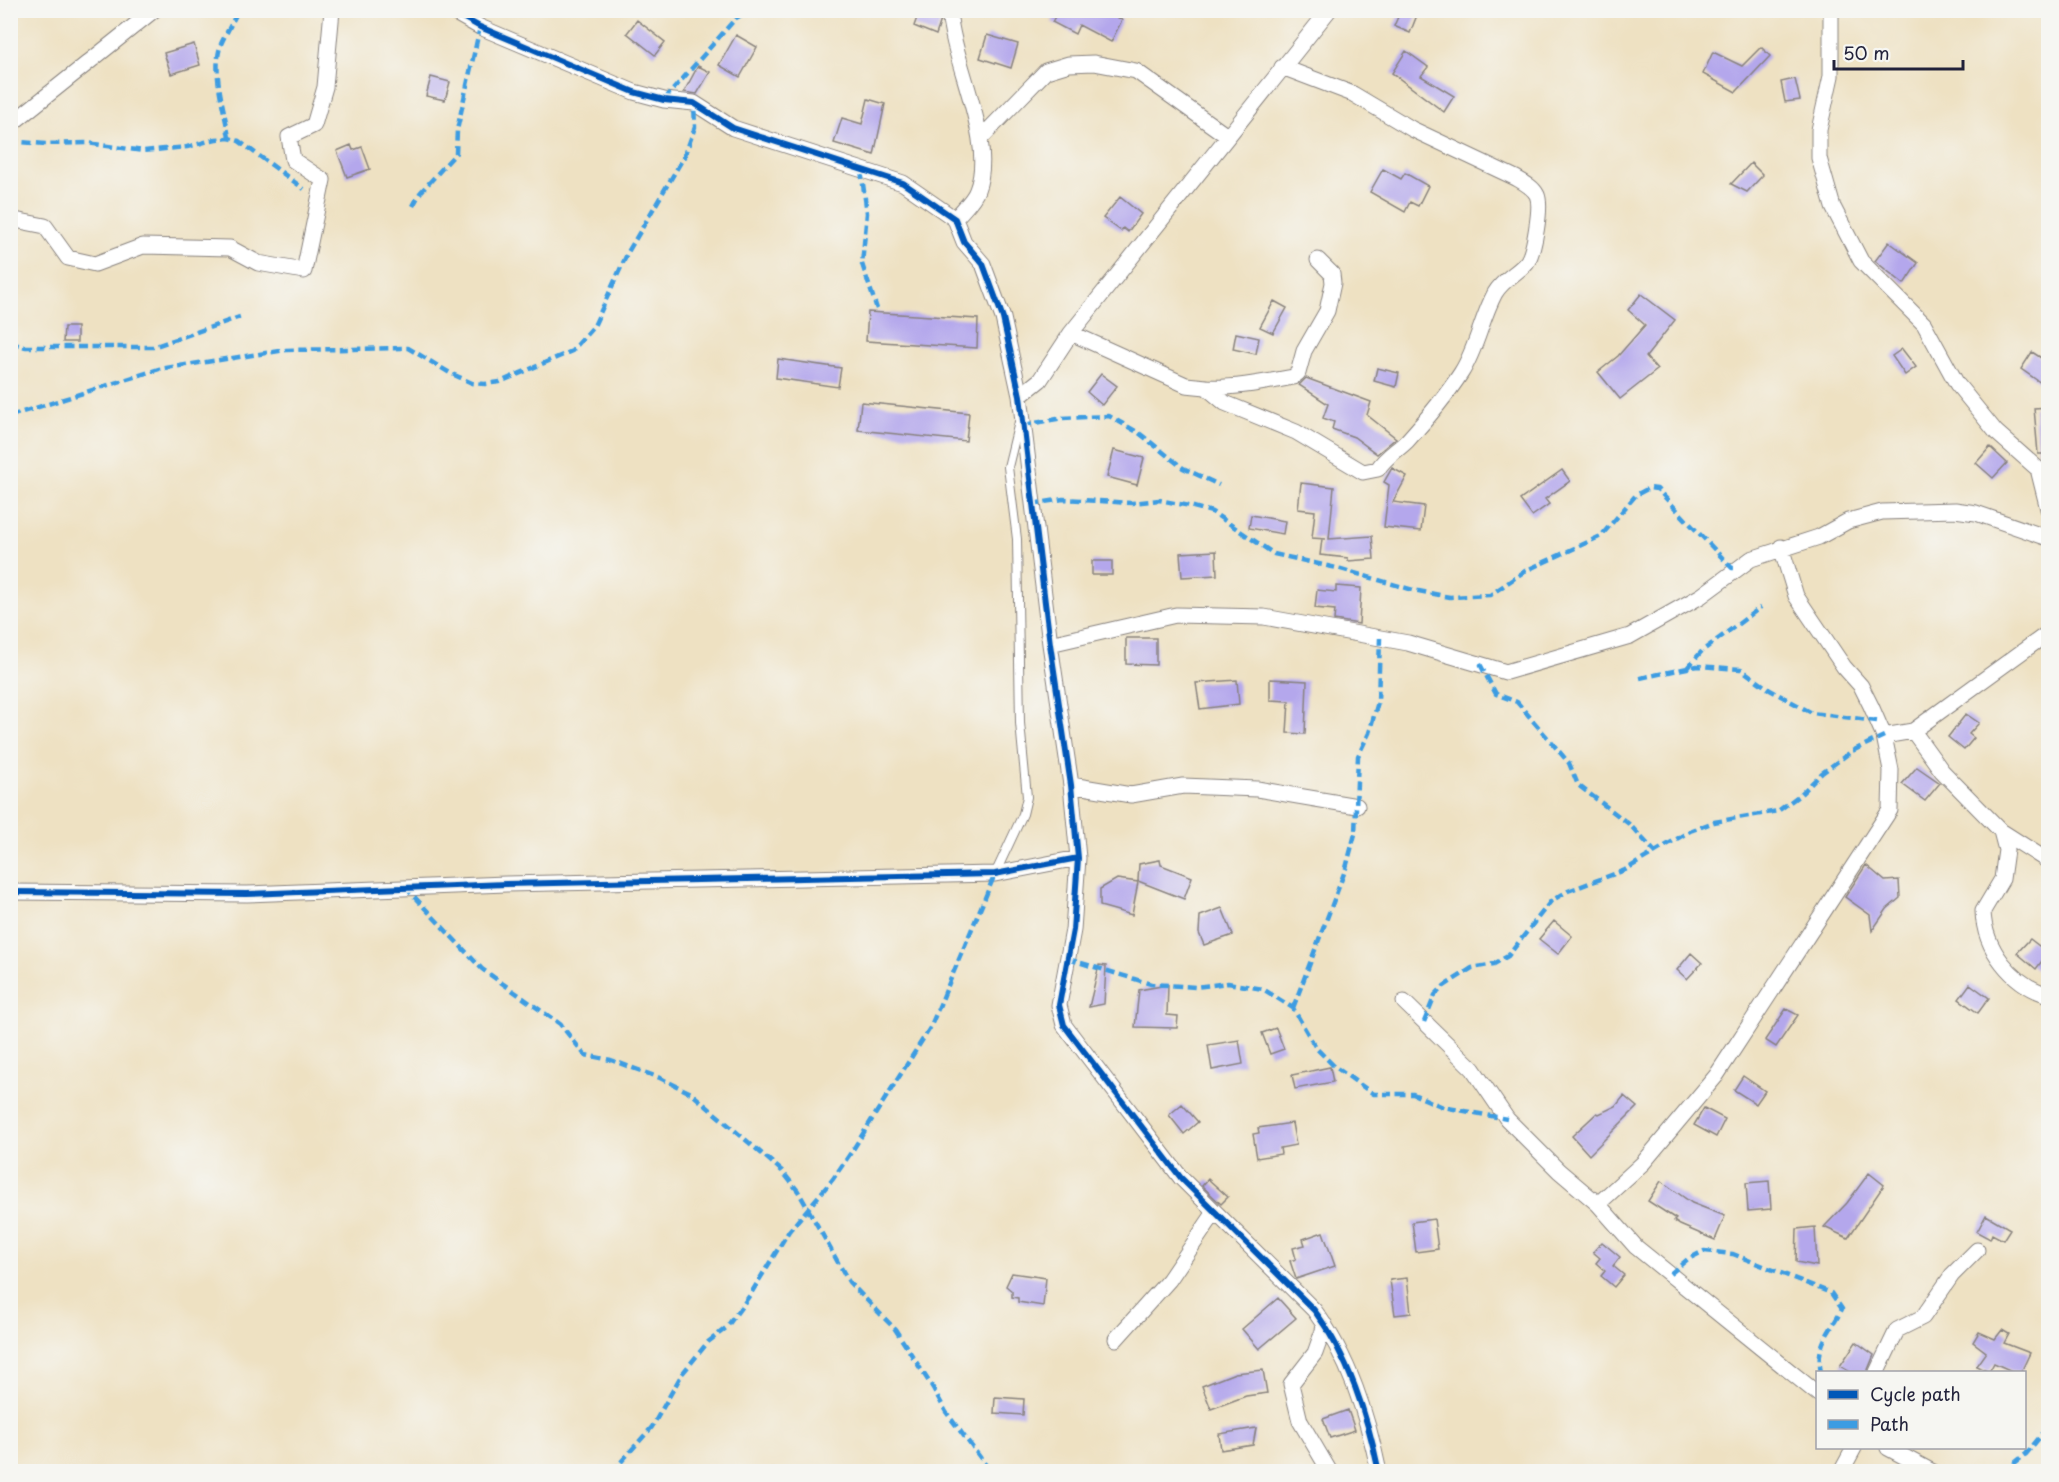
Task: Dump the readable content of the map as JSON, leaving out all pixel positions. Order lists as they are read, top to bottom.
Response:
{
  "legend": ["Cycle path", "Path"],
  "scale_bar": "50 m"
}
